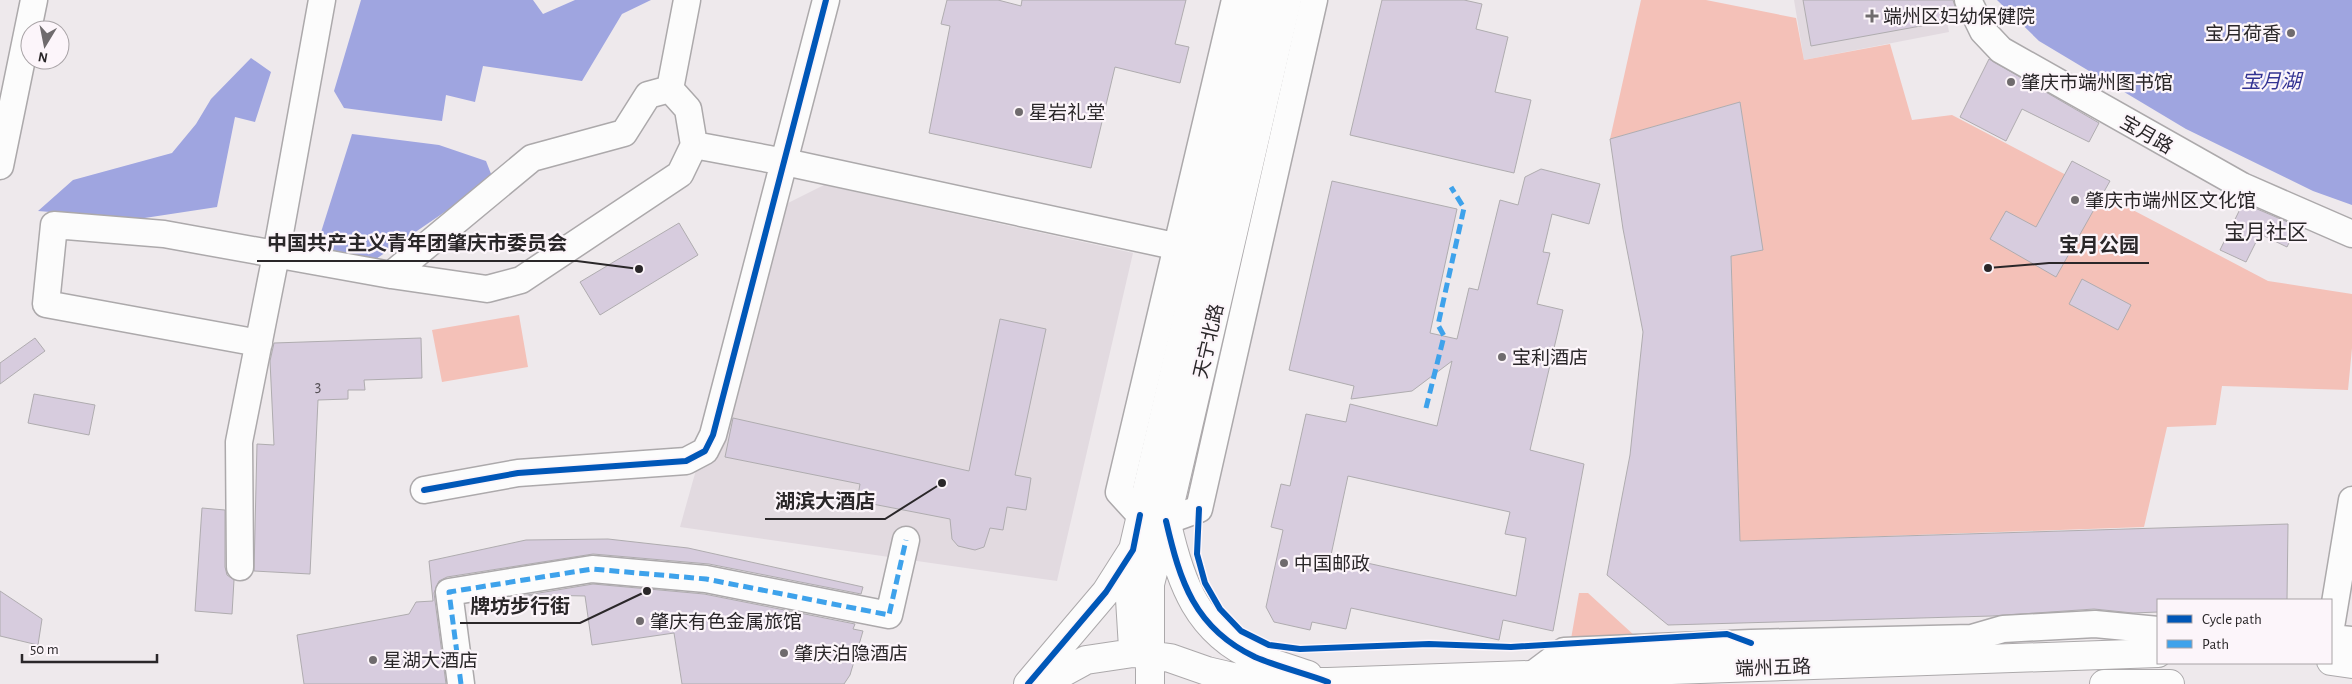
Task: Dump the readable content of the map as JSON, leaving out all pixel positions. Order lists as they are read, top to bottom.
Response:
{
  "streets": {
    "main road": ["天宁北路", "端州五路"],
    "street": ["宝月路"]
  },
  "crossings": [
    ["天宁北路", "端州五路"]
  ],
  "districts": ["宝月社区"],
  "water": ["宝月湖"],
  "places": {
    "health": ["端州区妇幼保健院"],
    "other": [
      "宝月荷香",
      "肇庆市端州图书馆",
      "星岩礼堂",
      "肇庆市端州区文化馆",
      "宝月公园",
      "中国共产主义青年团肇庆市委员会",
      "宝利酒店",
      "湖滨大酒店",
      "中国邮政",
      "牌坊步行街",
      "肇庆有色金属旅馆",
      "肇庆泊隐酒店",
      "星湖大酒店"
    ]
  },
  "house_numbers": ["3"],
  "legend": ["Cycle path", "Path"],
  "scale_bar": "50 m",
  "north": "bottom"
}
